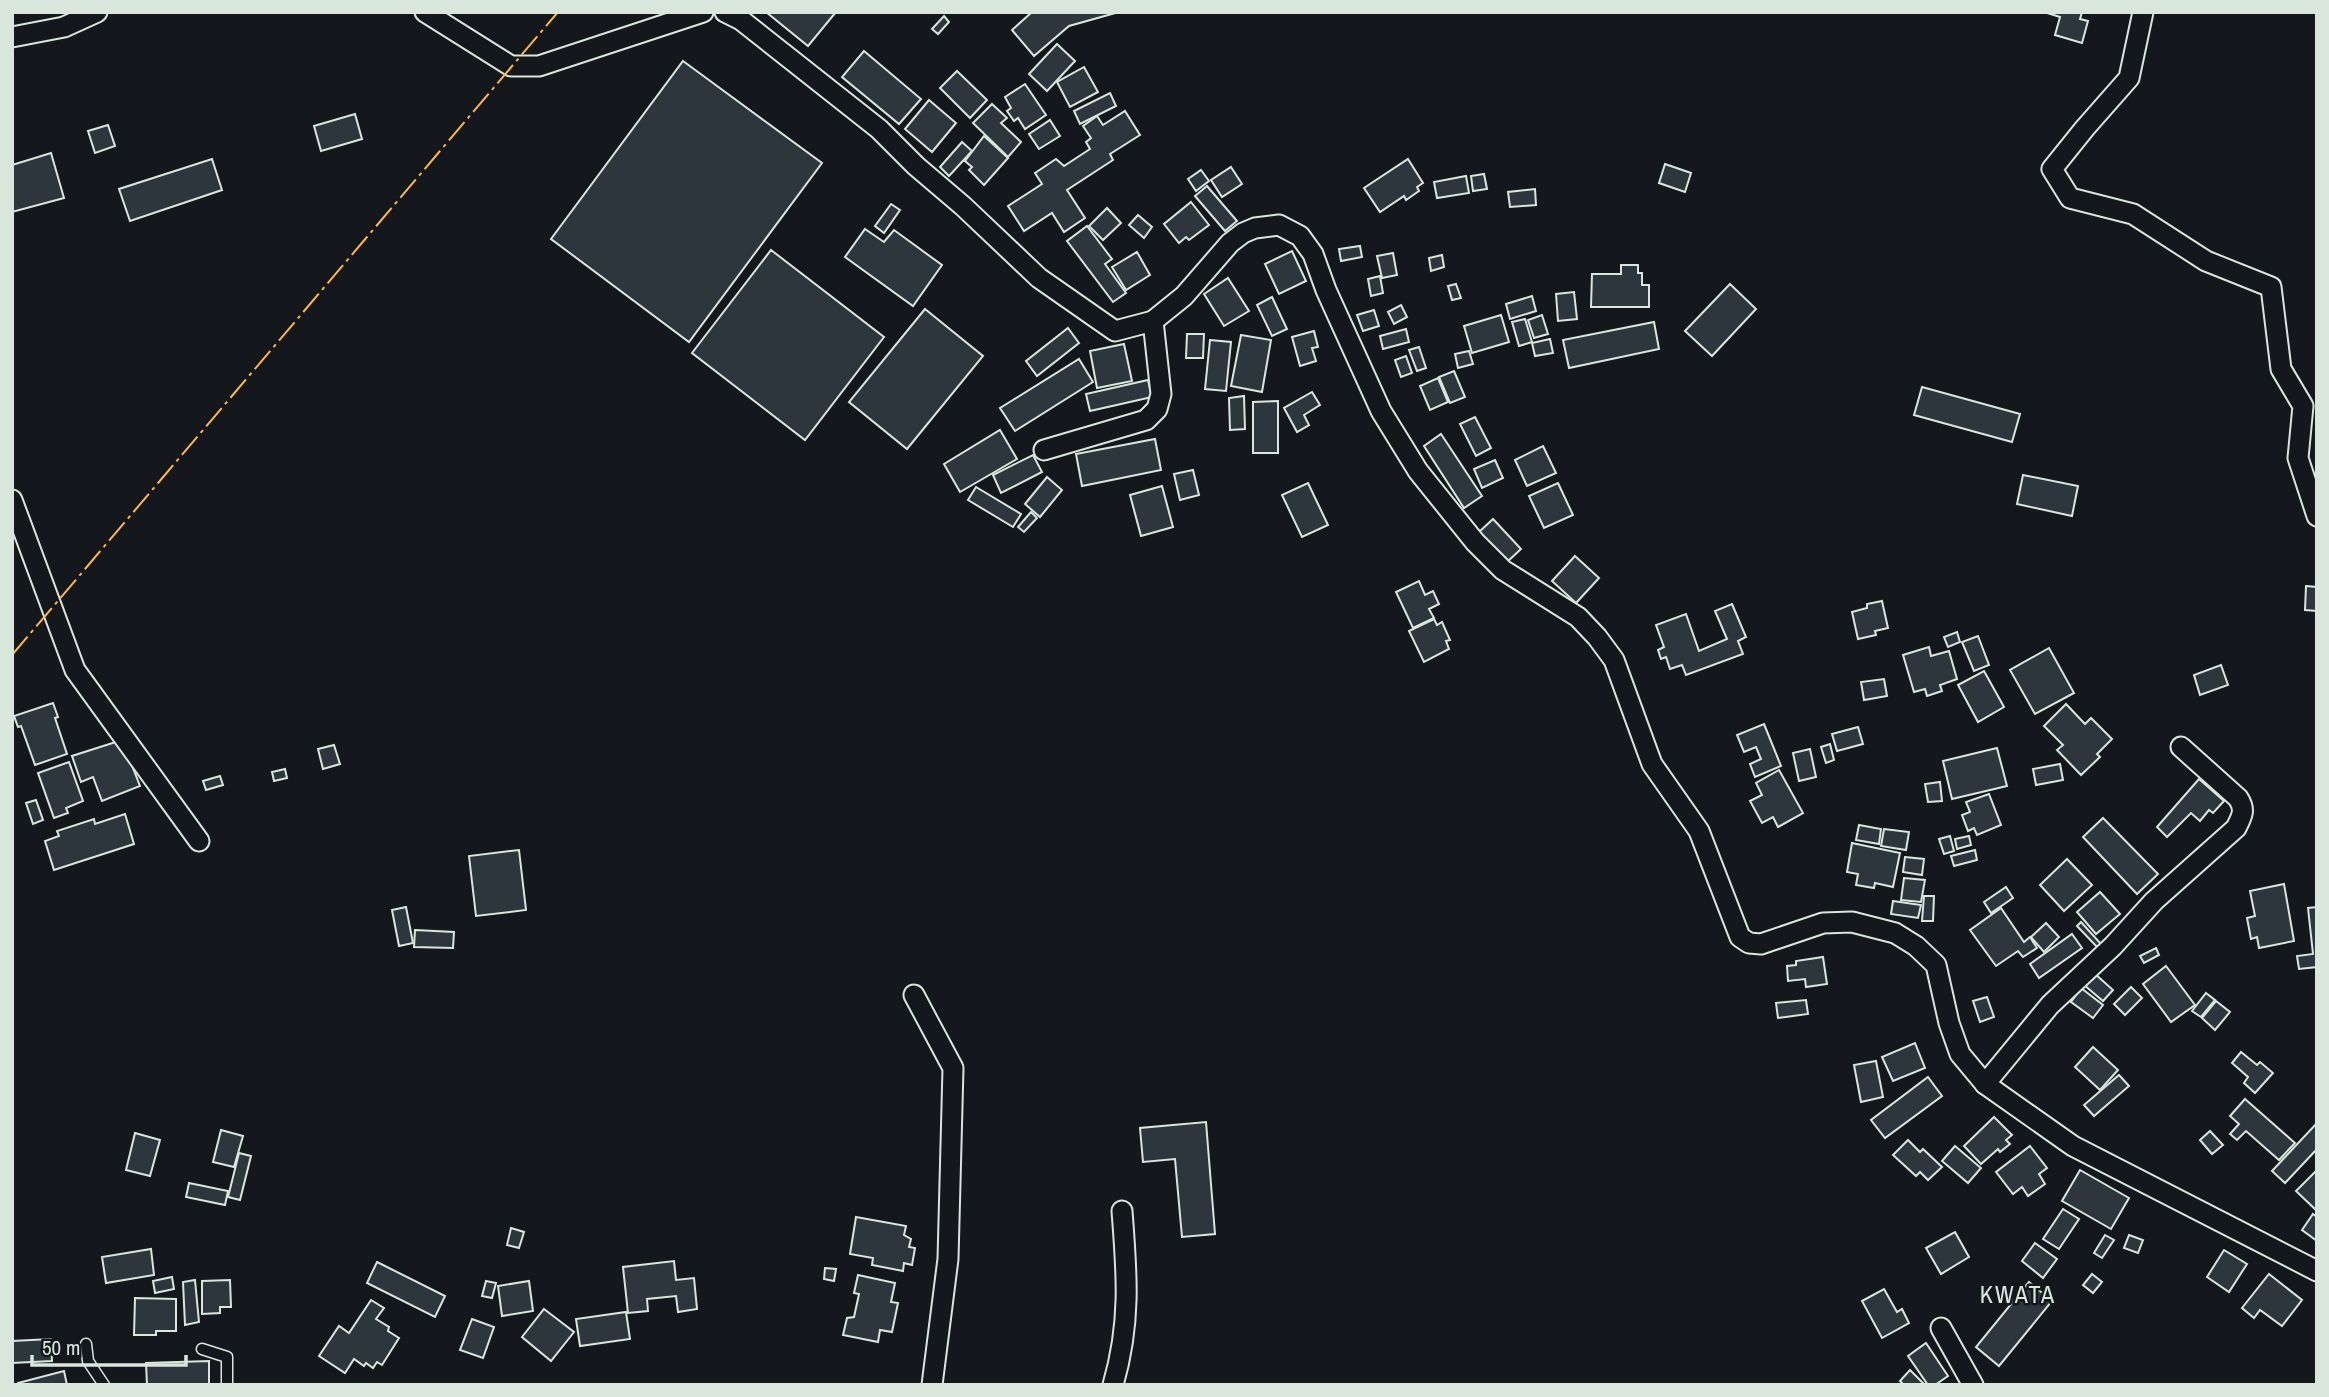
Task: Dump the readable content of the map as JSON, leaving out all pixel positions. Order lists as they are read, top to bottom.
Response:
{
  "districts": ["KWATA"],
  "scale_bar": "50 m"
}
